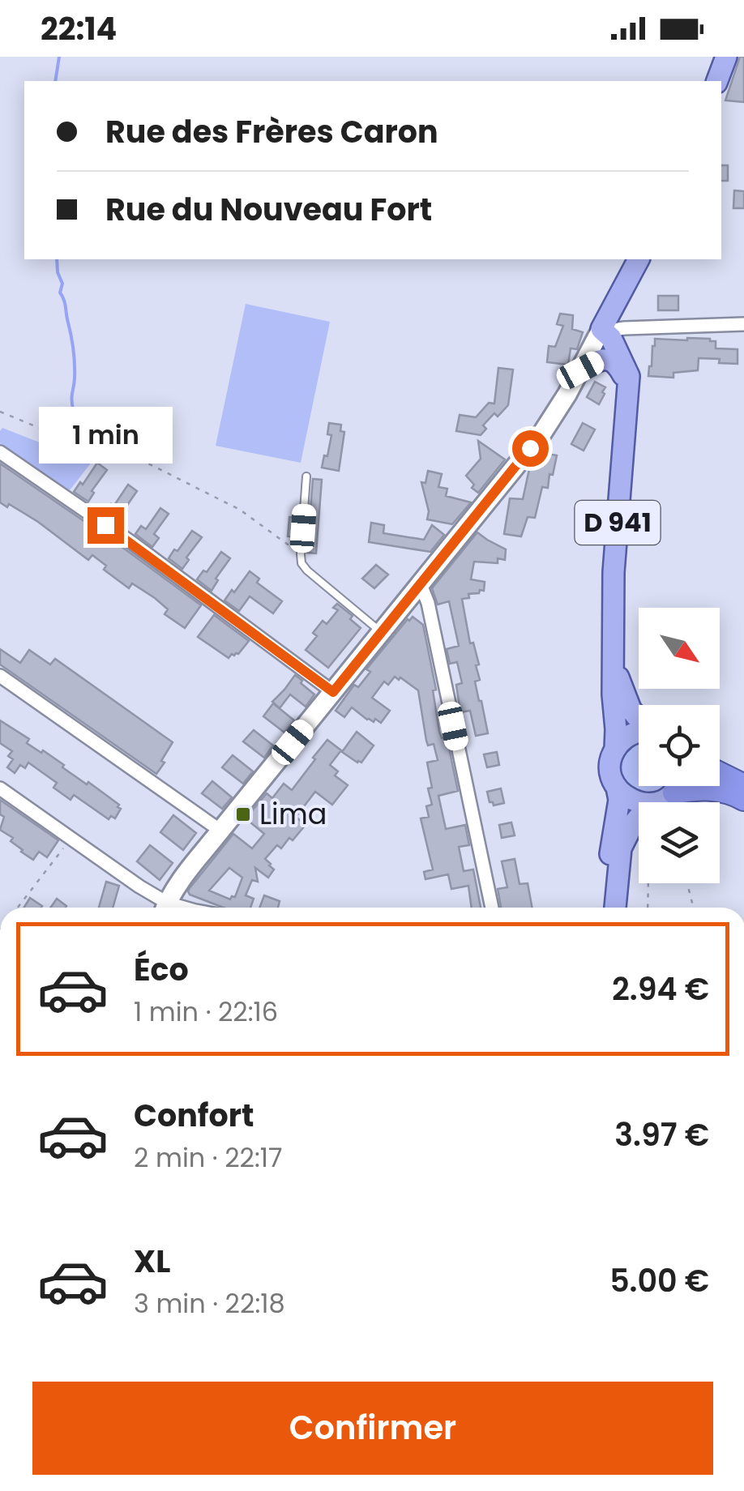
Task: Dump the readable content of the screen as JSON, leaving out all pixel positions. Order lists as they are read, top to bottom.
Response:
{
  "streets": {
    "main road": ["D 941"]
  },
  "places": {
    "transit": ["Lima"]
  },
  "north": "bottom right",
  "page": {
    "status": "22:14",
    "banner": ["Rue des Frères Caron", "Rue du Nouveau Fort"],
    "bubble": "1 min",
    "list": [
      {
        "name": "Éco",
        "note": "1 min · 22:16",
        "value": "2.94 €"
      },
      {
        "name": "Confort",
        "note": "2 min · 22:17",
        "value": "3.97 €"
      },
      {
        "name": "XL",
        "note": "3 min · 22:18",
        "value": "5.00 €"
      }
    ],
    "buttons": "Confirmer"
  }
}
